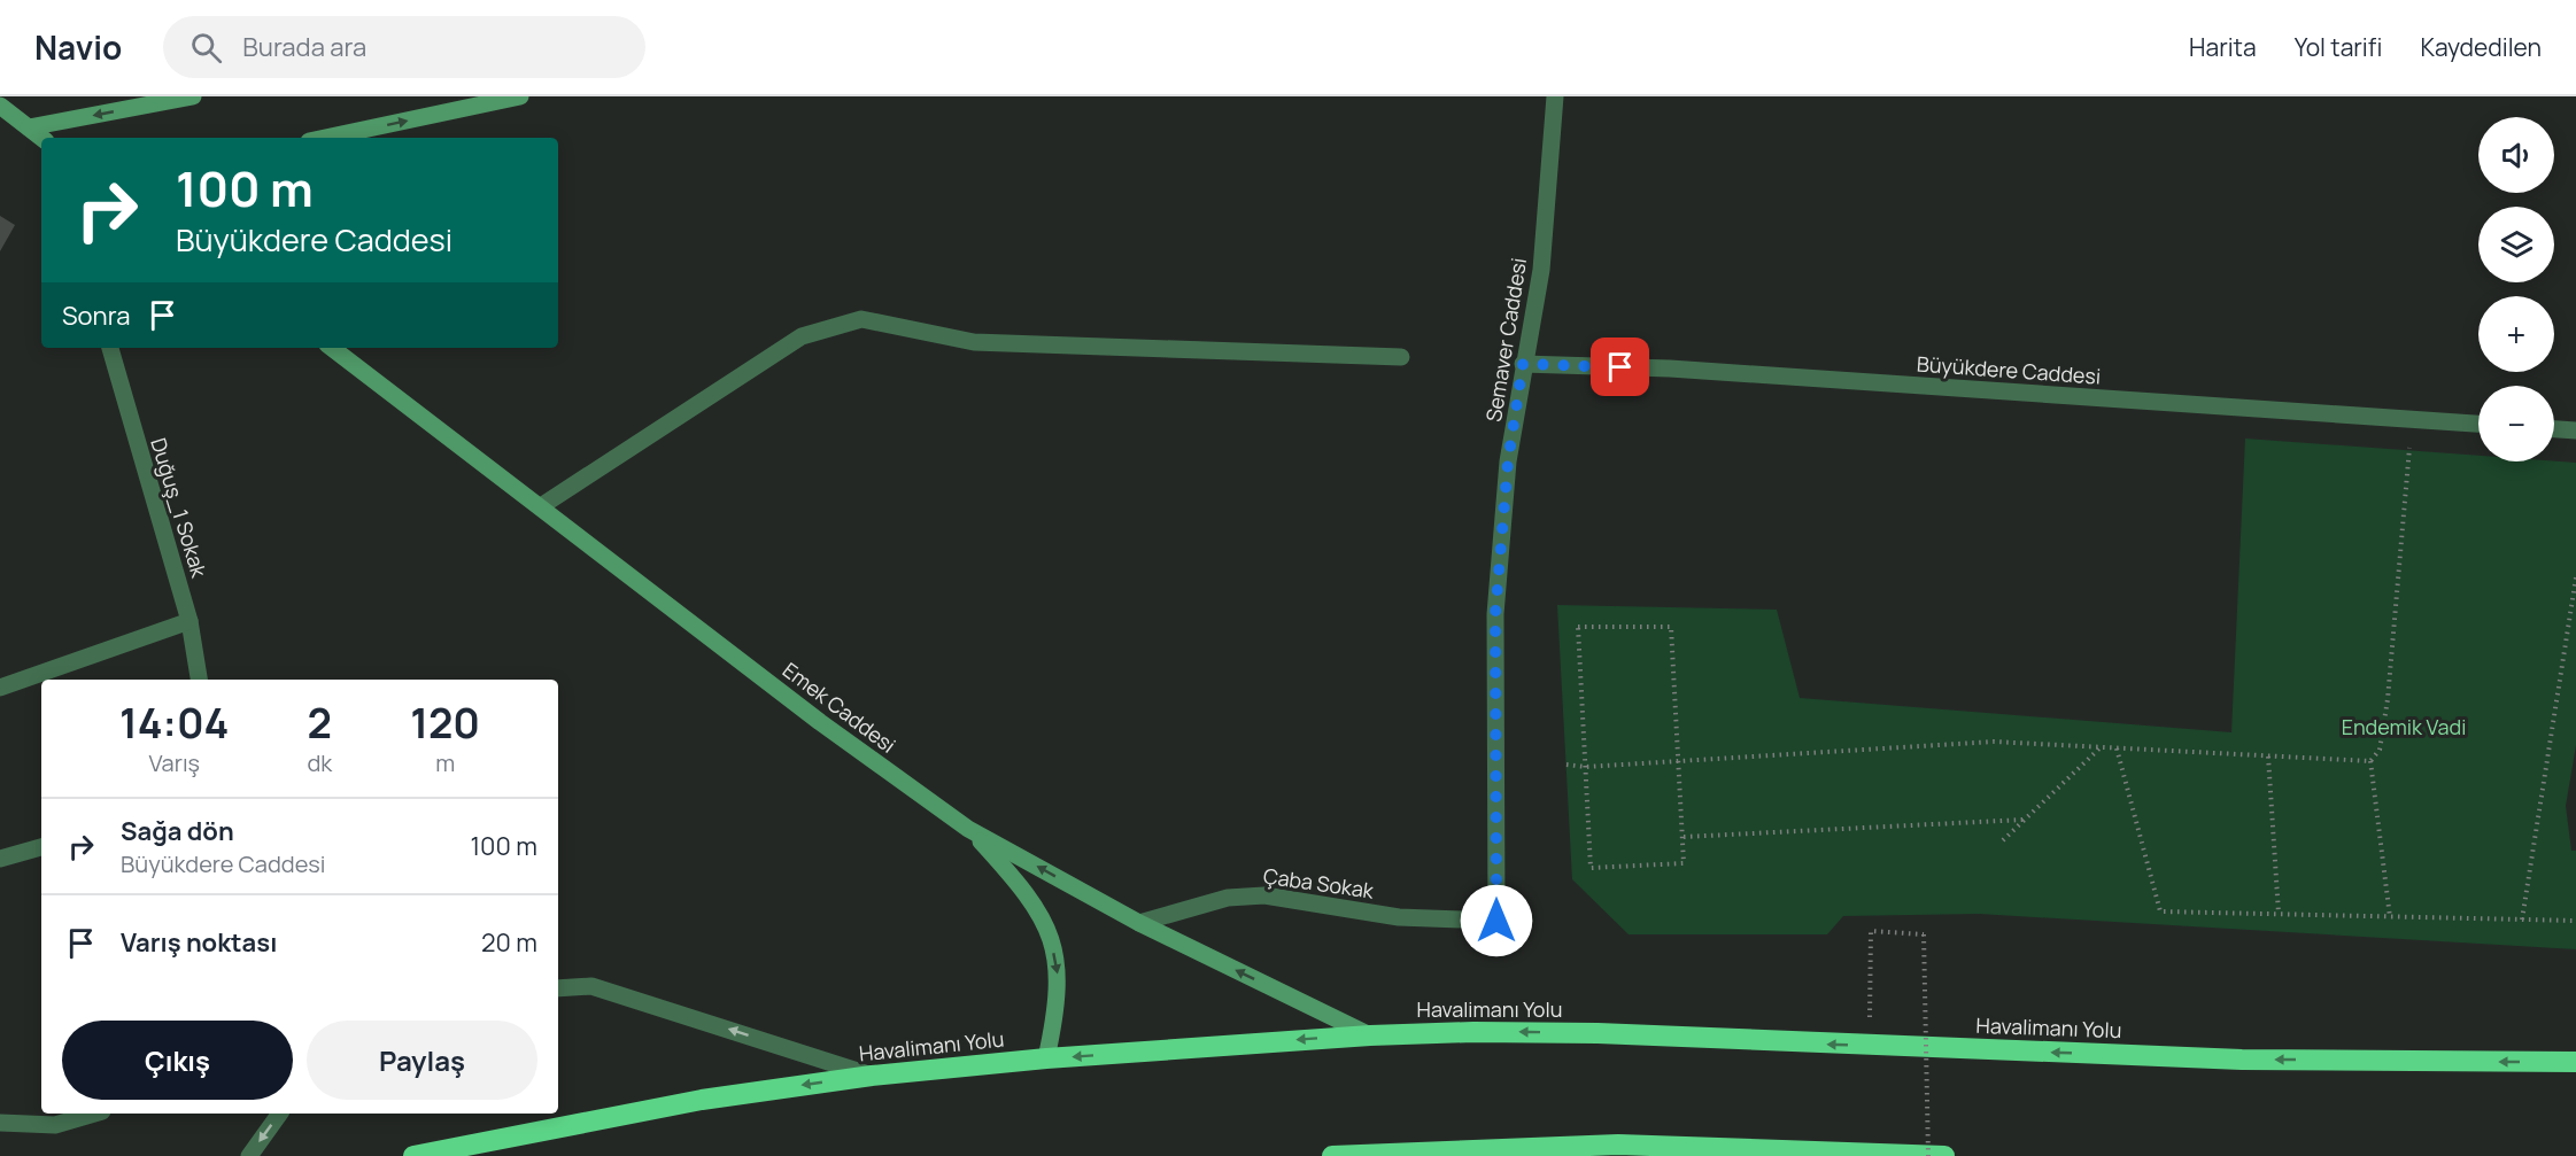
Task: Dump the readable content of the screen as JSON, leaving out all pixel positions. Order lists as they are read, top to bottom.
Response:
{
  "streets": {
    "highway": ["Havalimanı Yolu"],
    "street": [
      "Semaver Caddesi",
      "Büyükdere Caddesi",
      "Duğuş_1 Sokak",
      "Emek Caddesi",
      "Çaba Sokak"
    ]
  },
  "crossings": [
    ["Semaver Caddesi", "Büyükdere Caddesi"],
    ["Semaver Caddesi", "Çaba Sokak"],
    ["Emek Caddesi", "Çaba Sokak"],
    ["Emek Caddesi", "Havalimanı Yolu"]
  ],
  "one_way": ["Emek Caddesi"],
  "parks": ["Endemik Vadi"],
  "page": {
    "header": "Navio",
    "search": "Burada ara",
    "nav": ["Harita", "Yol tarifi", "Kaydedilen"],
    "map_buttons": ["+", "−"],
    "turn": ["100 m", "Büyükdere Caddesi"],
    "then": "Sonra",
    "eta": [
      "14:04",
      "Varış",
      "2",
      "dk",
      "120",
      "m"
    ],
    "list": [
      {
        "name": "Sağa dön",
        "note": "Büyükdere Caddesi",
        "value": "100 m"
      },
      {
        "name": "Varış noktası",
        "value": "20 m"
      }
    ],
    "buttons": ["Çıkış", "Paylaş"]
  }
}
